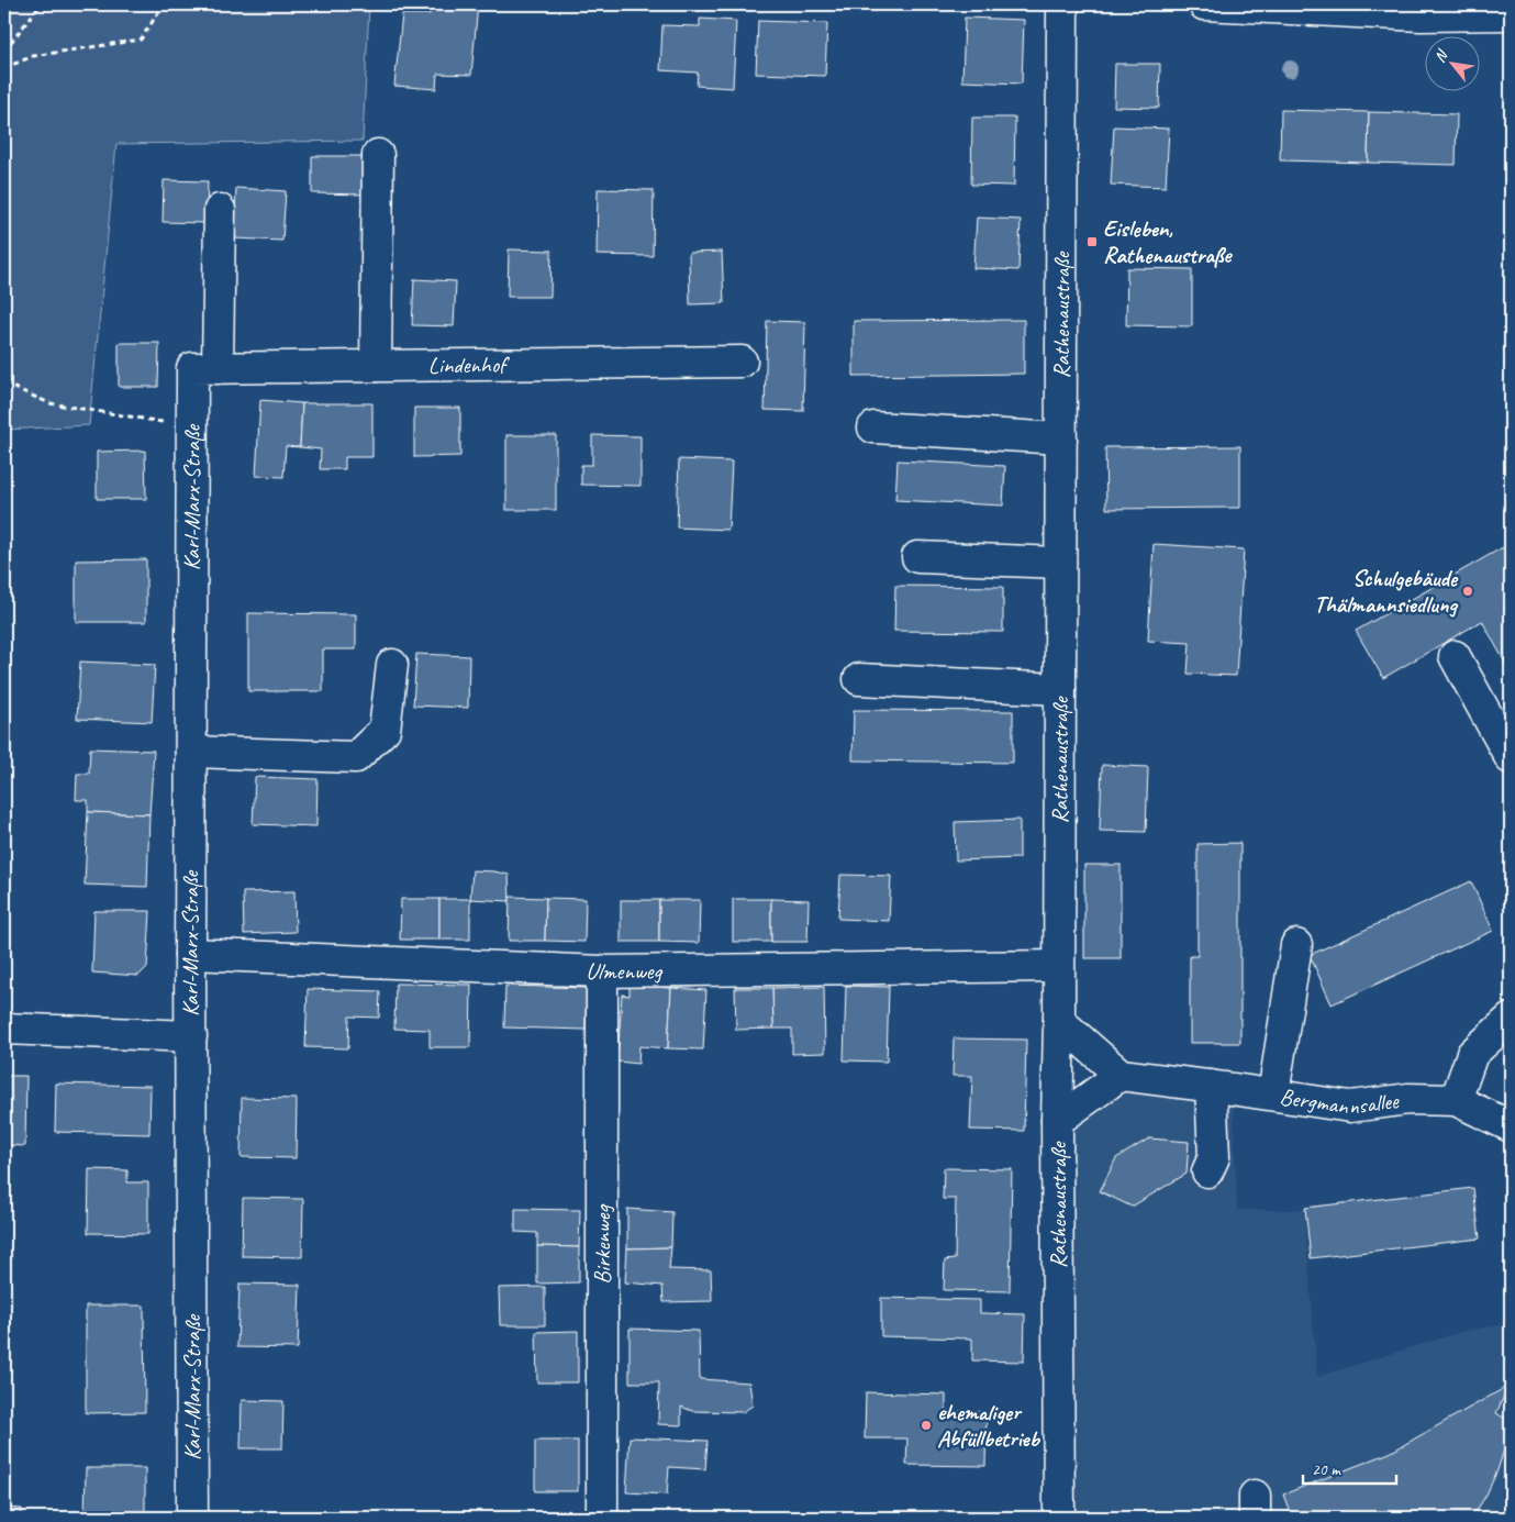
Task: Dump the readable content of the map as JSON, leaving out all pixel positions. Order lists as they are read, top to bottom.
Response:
{
  "streets": {
    "street": [
      "Rathenaustraße",
      "Lindenhof",
      "Karl-Marx-Straße",
      "Ulmenweg",
      "Bergmannsallee",
      "Birkenweg"
    ]
  },
  "crossings": [
    ["Rathenaustraße", "Ulmenweg"],
    ["Lindenhof", "Karl-Marx-Straße"],
    ["Karl-Marx-Straße", "Ulmenweg"],
    ["Ulmenweg", "Birkenweg"]
  ],
  "places": {
    "transit": ["Eisleben, Rathenaustraße"],
    "other": ["Schulgebäude Thälmannsiedlung", "ehemaliger Abfüllbetrieb"]
  },
  "scale_bar": "20 m",
  "north": "top left"
}
